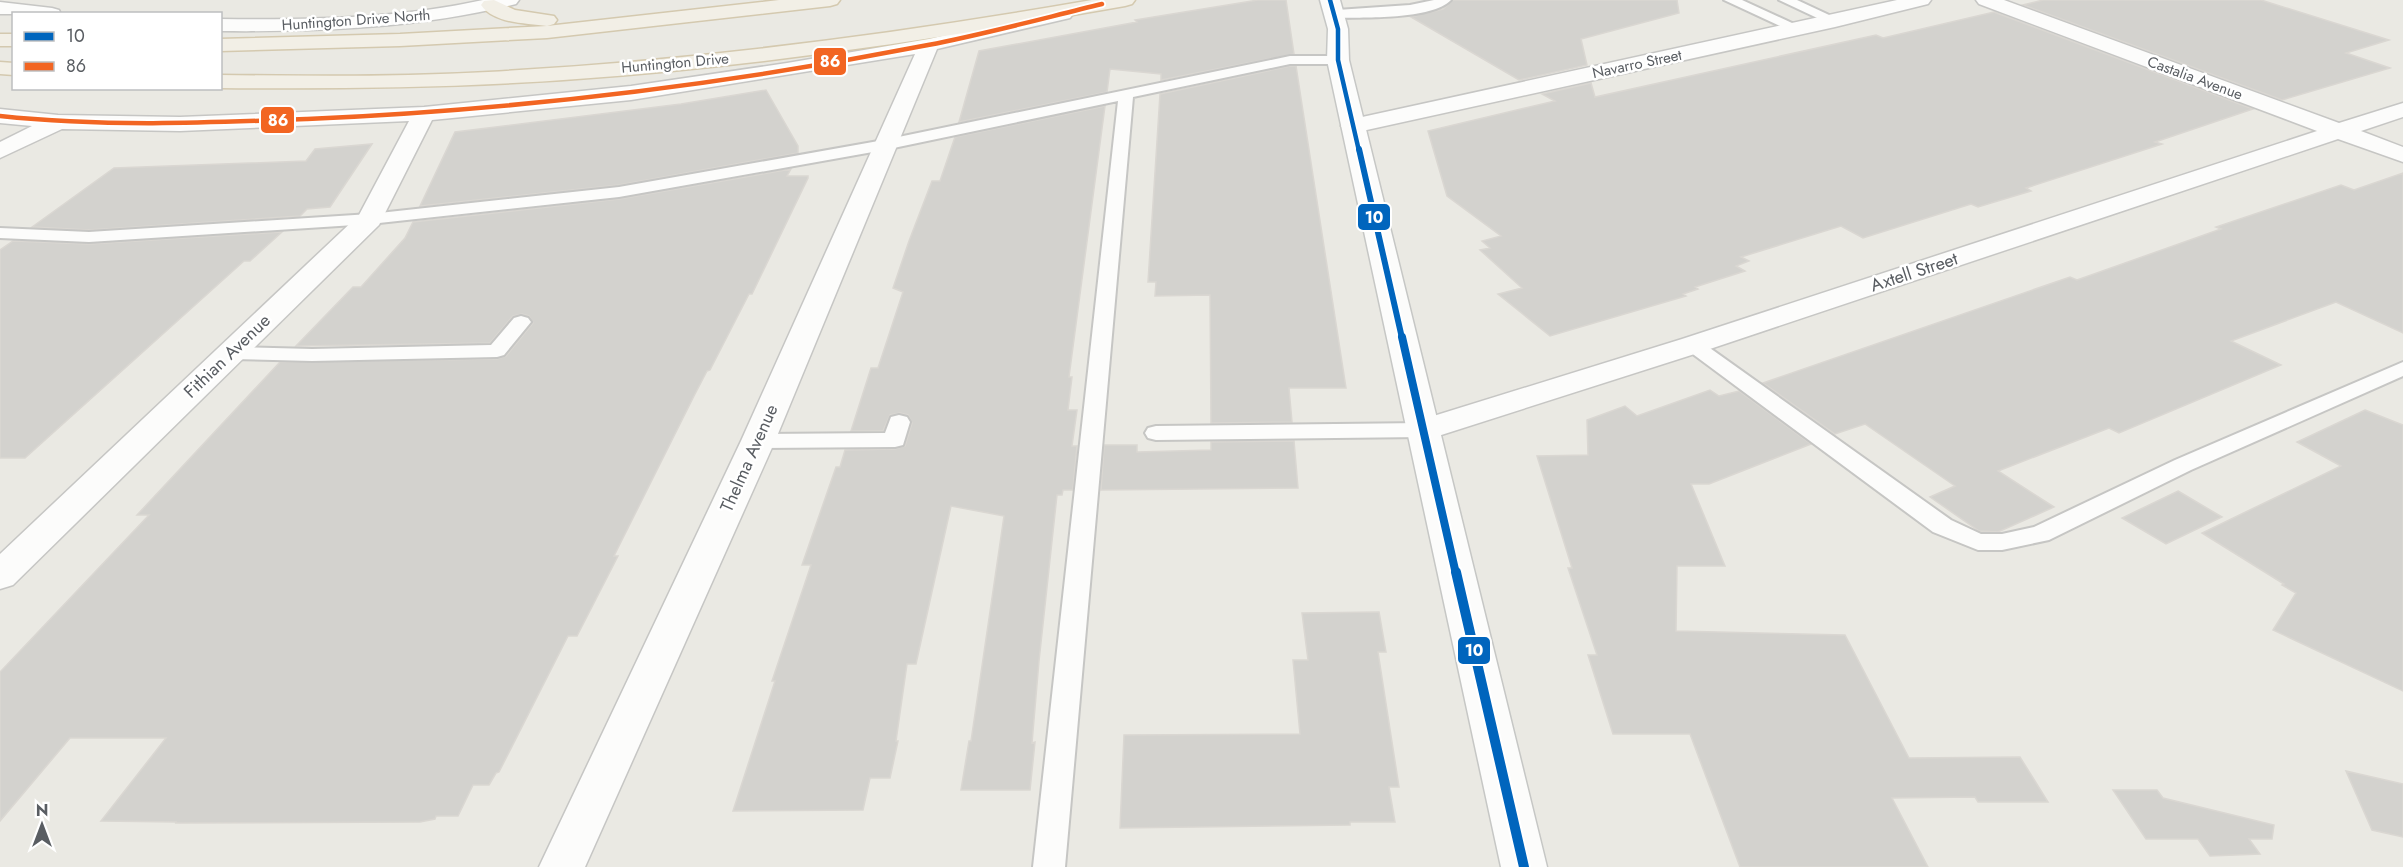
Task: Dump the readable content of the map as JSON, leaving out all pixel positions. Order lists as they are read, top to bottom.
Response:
{
  "streets": {
    "main road": ["Huntington Drive"],
    "street": [
      "Huntington Drive North",
      "Navarro Street",
      "Castalia Avenue",
      "Axtell Street",
      "Fithian Avenue",
      "Thelma Avenue"
    ]
  },
  "crossings": [
    ["Huntington Drive", "Thelma Avenue"],
    ["Castalia Avenue", "Axtell Street"]
  ],
  "lines": ["transit line 10", "transit line 86"],
  "legend": ["10", "86"],
  "north": "top"
}
